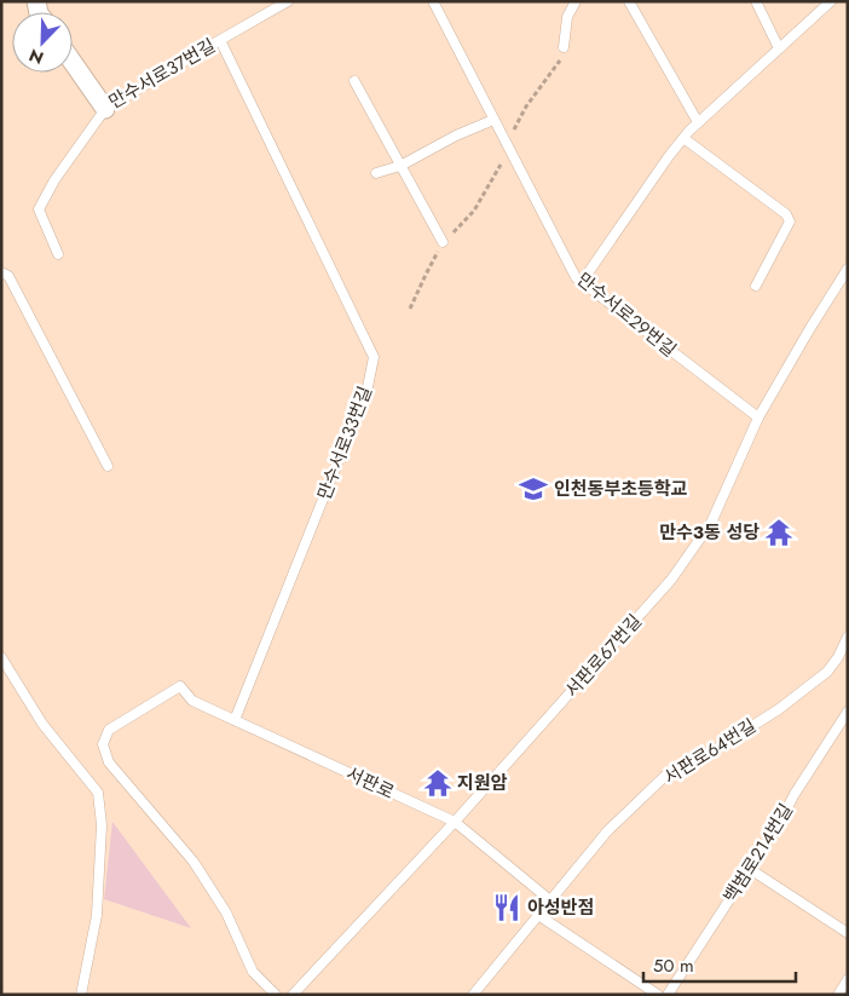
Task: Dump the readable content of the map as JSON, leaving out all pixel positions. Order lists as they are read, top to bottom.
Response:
{
  "streets": {
    "street": ["만수서로37번길"],
    "lane": [
      "만수서로29번길",
      "만수서로33번길",
      "서판로67번길",
      "서판로64번길",
      "서판로",
      "백범로214번길"
    ]
  },
  "crossings": [
    ["만수서로37번길", "만수서로33번길"],
    ["만수서로29번길", "서판로67번길"],
    ["만수서로33번길", "서판로"],
    ["서판로67번길", "서판로"],
    ["서판로64번길", "서판로"]
  ],
  "places": {
    "school or university": ["인천동부초등학교"],
    "temple": ["만수3동 성당", "지원암"],
    "restaurant": ["아성반점"]
  },
  "scale_bar": "50 m",
  "north": "bottom left"
}
